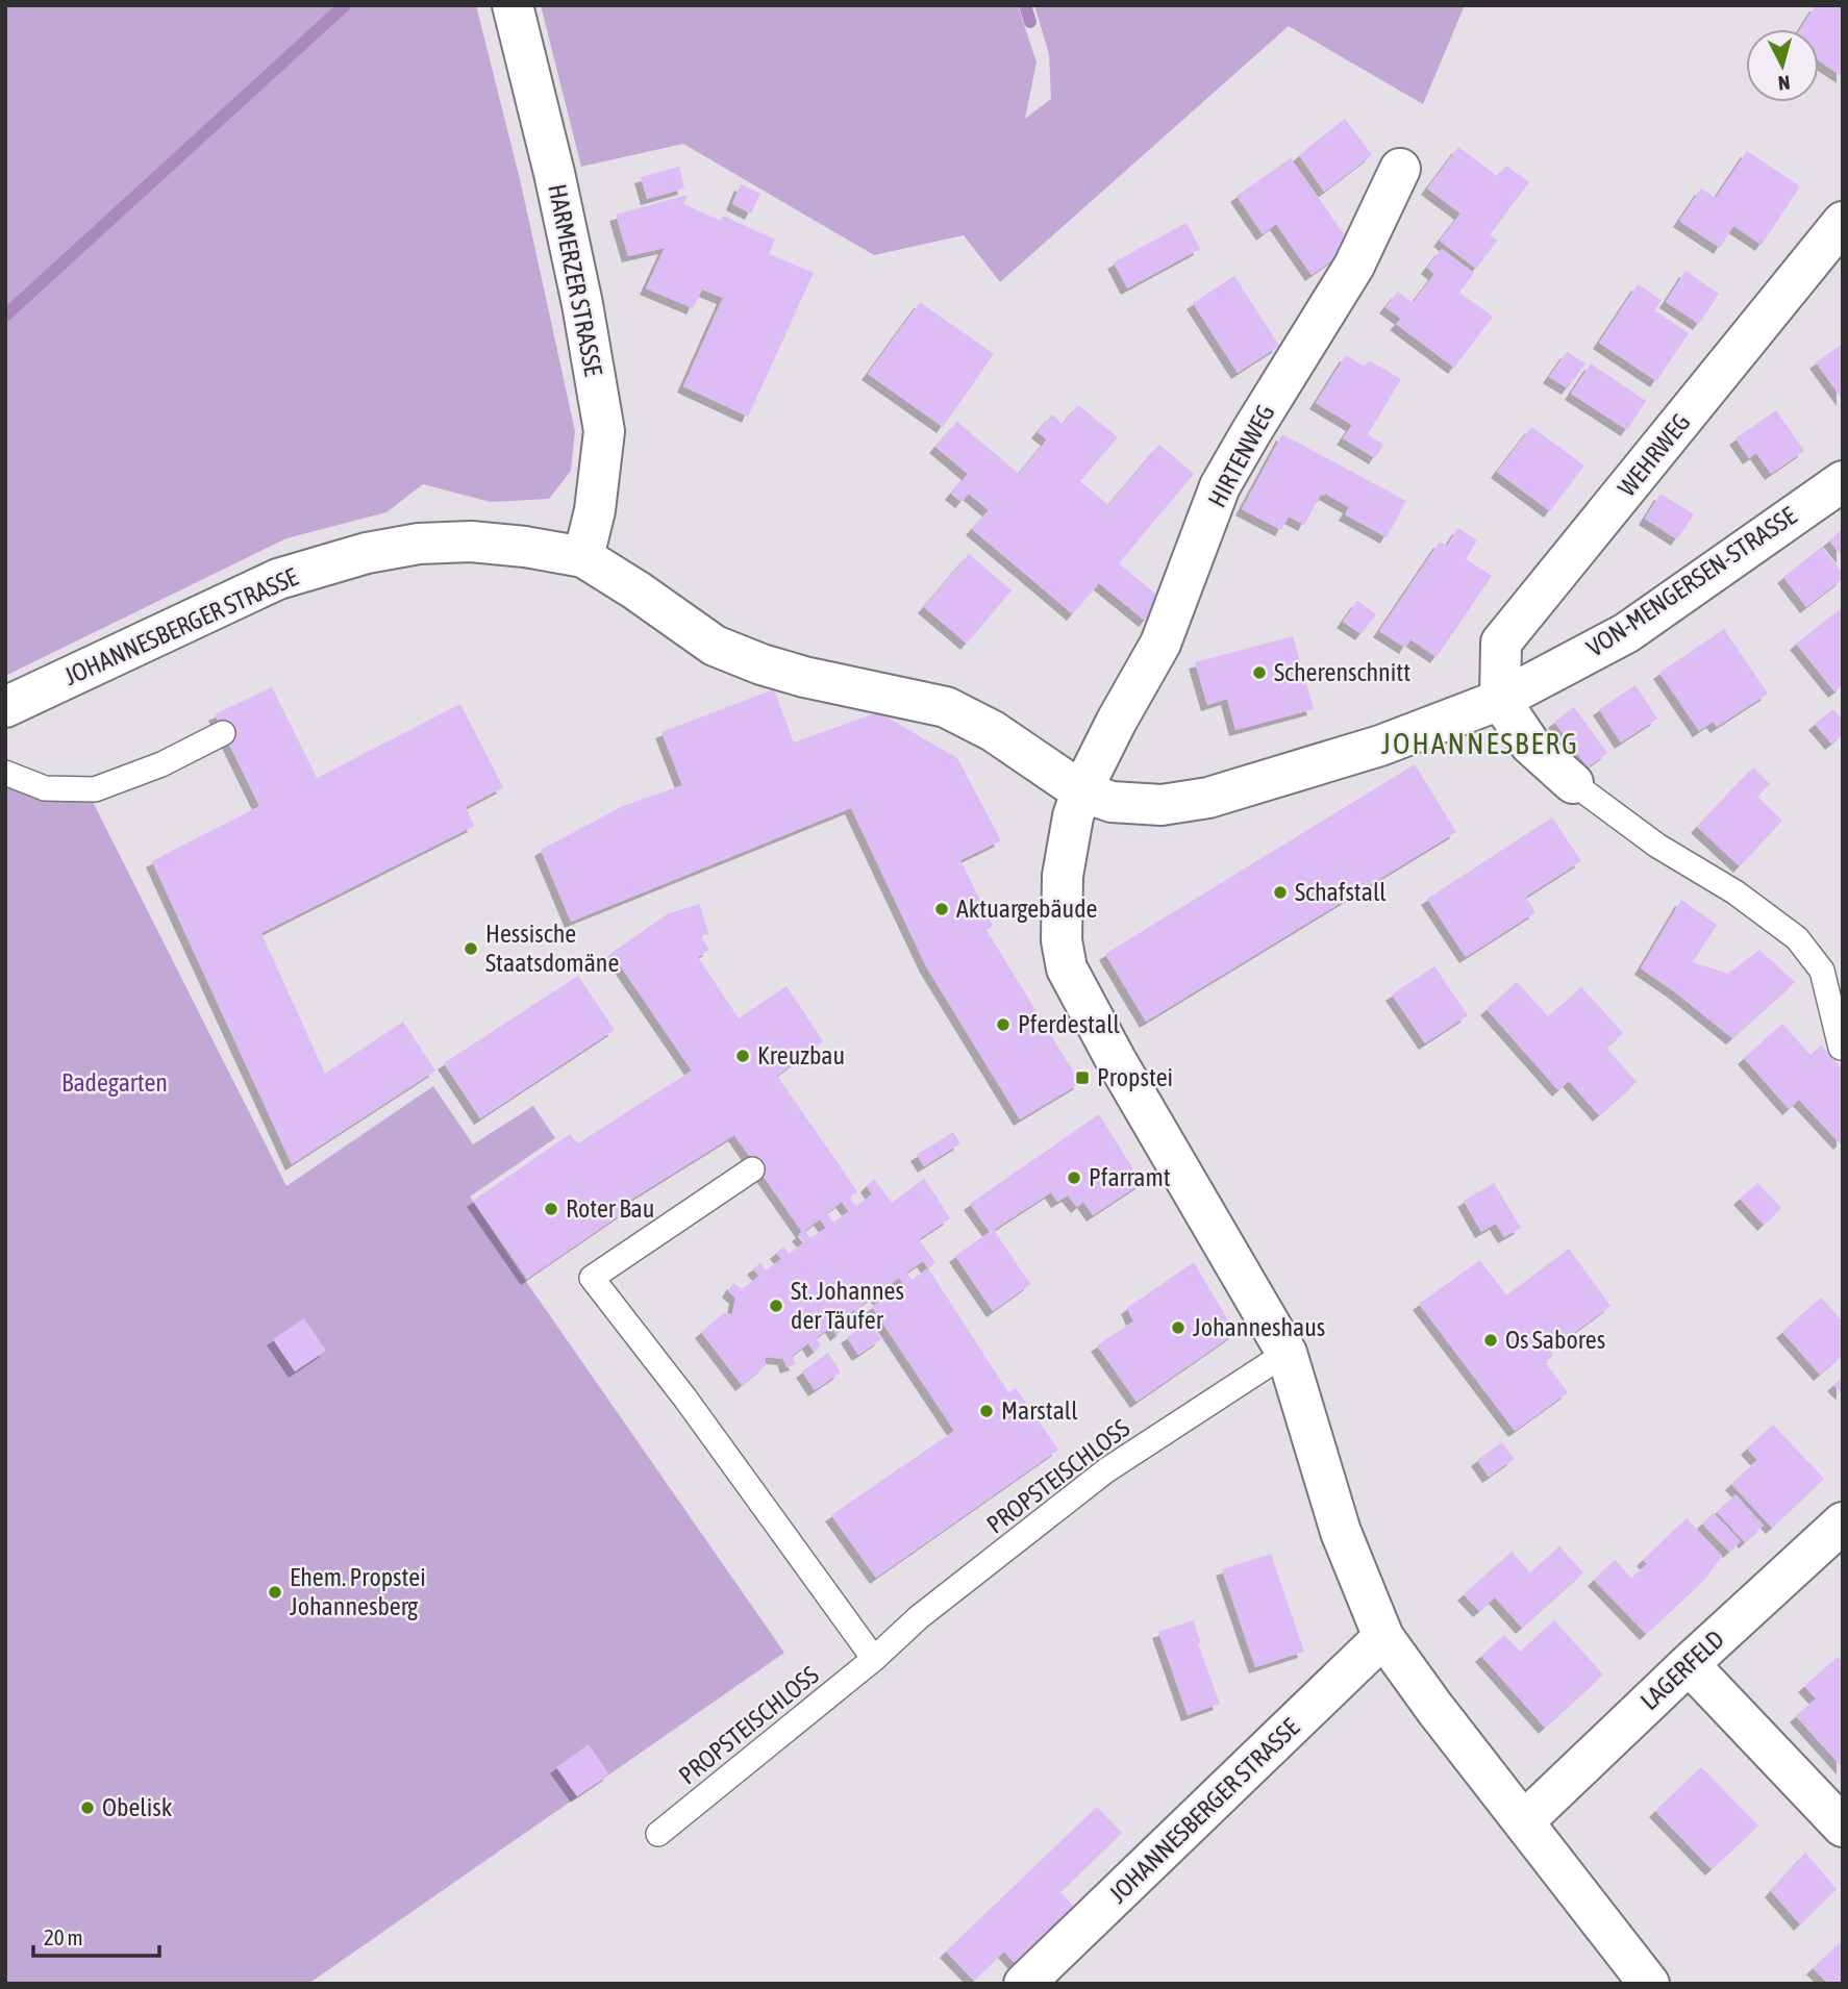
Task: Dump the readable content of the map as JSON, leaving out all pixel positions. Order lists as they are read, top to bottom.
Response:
{
  "streets": {
    "street": [
      "HARMERZER STRASSE",
      "WEHRWEG",
      "HIRTENWEG",
      "VON-MENGERSEN-STRASSE",
      "JOHANNESBERGER STRASSE",
      "LAGERFELD"
    ],
    "lane": ["PROPSTEISCHLOSS"]
  },
  "crossings": [
    ["HARMERZER STRASSE", "JOHANNESBERGER STRASSE"],
    ["WEHRWEG", "VON-MENGERSEN-STRASSE"],
    ["HIRTENWEG", "VON-MENGERSEN-STRASSE"],
    ["HIRTENWEG", "JOHANNESBERGER STRASSE"],
    ["VON-MENGERSEN-STRASSE", "JOHANNESBERGER STRASSE"]
  ],
  "districts": ["JOHANNESBERG"],
  "parks": ["Badegarten"],
  "places": {
    "other": [
      "Scherenschnitt",
      "Schafstall",
      "Aktuargebäude",
      "Hessische Staatsdomäne",
      "Pferdestall",
      "Kreuzbau",
      "Pfarramt",
      "Roter Bau",
      "St. Johannes der Täufer",
      "Johanneshaus",
      "Os Sabores",
      "Marstall",
      "Ehem. Propstei Johannesberg",
      "Obelisk"
    ],
    "transit": ["Propstei"]
  },
  "scale_bar": "20 m",
  "north": "bottom"
}
